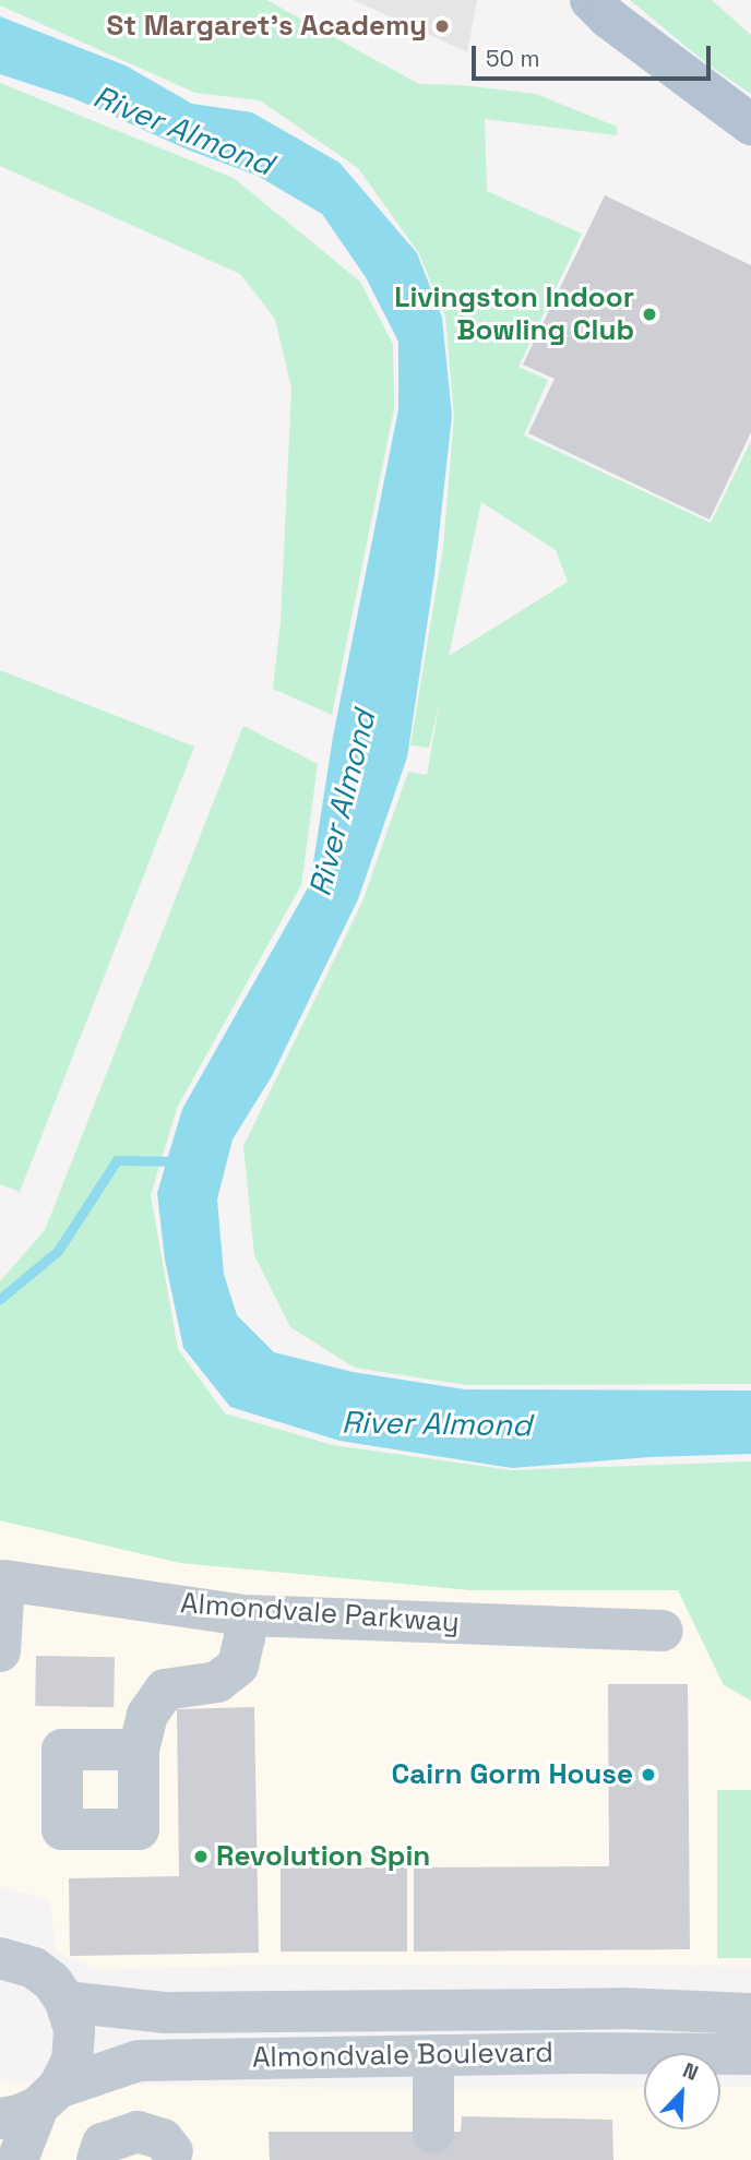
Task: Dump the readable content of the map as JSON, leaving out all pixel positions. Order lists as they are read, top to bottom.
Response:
{
  "streets": {
    "street": ["Almondvale Parkway", "Almondvale Boulevard"]
  },
  "water": ["River Almond"],
  "places": [
    "St Margaret's Academy",
    "Livingston Indoor Bowling Club",
    "Cairn Gorm House",
    "Revolution Spin"
  ],
  "scale_bar": "50 m",
  "north": "top right"
}
